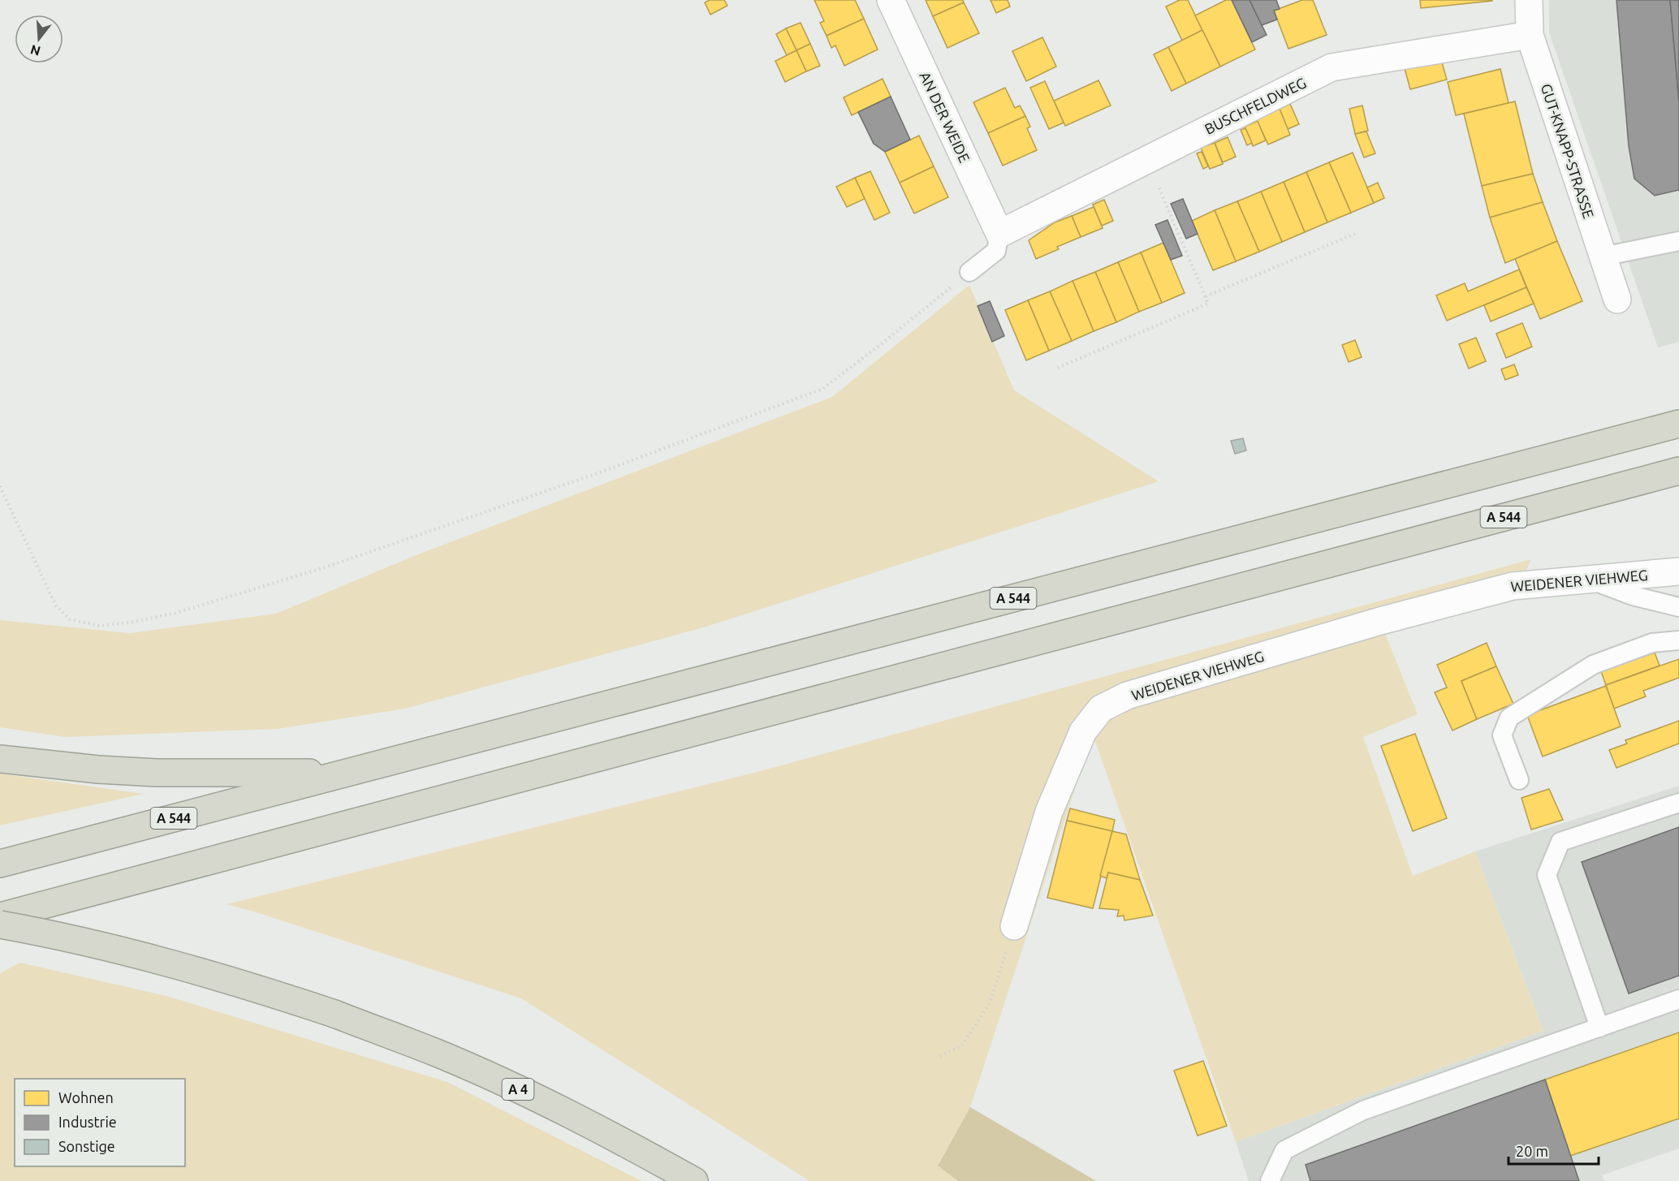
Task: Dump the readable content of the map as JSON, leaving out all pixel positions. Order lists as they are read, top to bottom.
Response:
{
  "streets": {
    "highway": ["A 544", "A 4"],
    "street": [
      "BUSCHFELDWEG",
      "AN DER WEIDE",
      "GUT-KNAPP-STRASSE",
      "WEIDENER VIEHWEG"
    ]
  },
  "crossings": [
    ["BUSCHFELDWEG", "AN DER WEIDE"],
    ["BUSCHFELDWEG", "GUT-KNAPP-STRASSE"]
  ],
  "legend": ["Wohnen", "Industrie", "Sonstige"],
  "scale_bar": "20 m",
  "north": "bottom"
}
